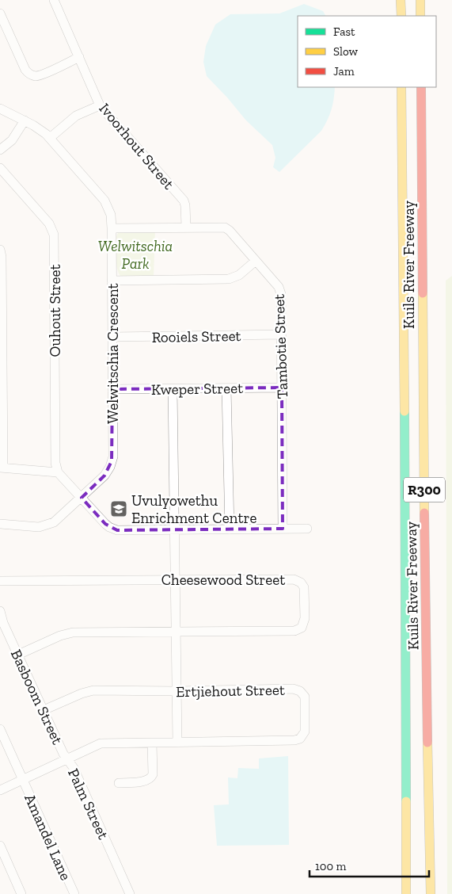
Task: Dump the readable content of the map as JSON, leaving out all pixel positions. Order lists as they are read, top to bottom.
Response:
{
  "streets": {
    "highway": ["Kuils River Freeway", "R300"],
    "street": [
      "Ivoorhout Street",
      "Ouhout Street",
      "Rooiels Street",
      "Tambotie Street",
      "Welwitschia Crescent",
      "Kweper Street",
      "Cheesewood Street",
      "Ertjiehout Street",
      "Basboom Street",
      "Palm Street",
      "Amandel Lane"
    ]
  },
  "crossings": [
    ["Ivoorhout Street", "Tambotie Street"],
    ["Rooiels Street", "Tambotie Street"],
    ["Rooiels Street", "Welwitschia Crescent"],
    ["Tambotie Street", "Welwitschia Crescent"],
    ["Tambotie Street", "Kweper Street"],
    ["Welwitschia Crescent", "Kweper Street"],
    ["Cheesewood Street", "Basboom Street"],
    ["Ertjiehout Street", "Basboom Street"],
    ["Ertjiehout Street", "Palm Street"],
    ["Basboom Street", "Palm Street"],
    ["Palm Street", "Amandel Lane"]
  ],
  "parks": ["Welwitschia Park"],
  "places": {
    "school or university": ["Uvulyowethu Enrichment Centre"]
  },
  "legend": ["Fast", "Slow", "Jam"],
  "scale_bar": "100 m"
}
